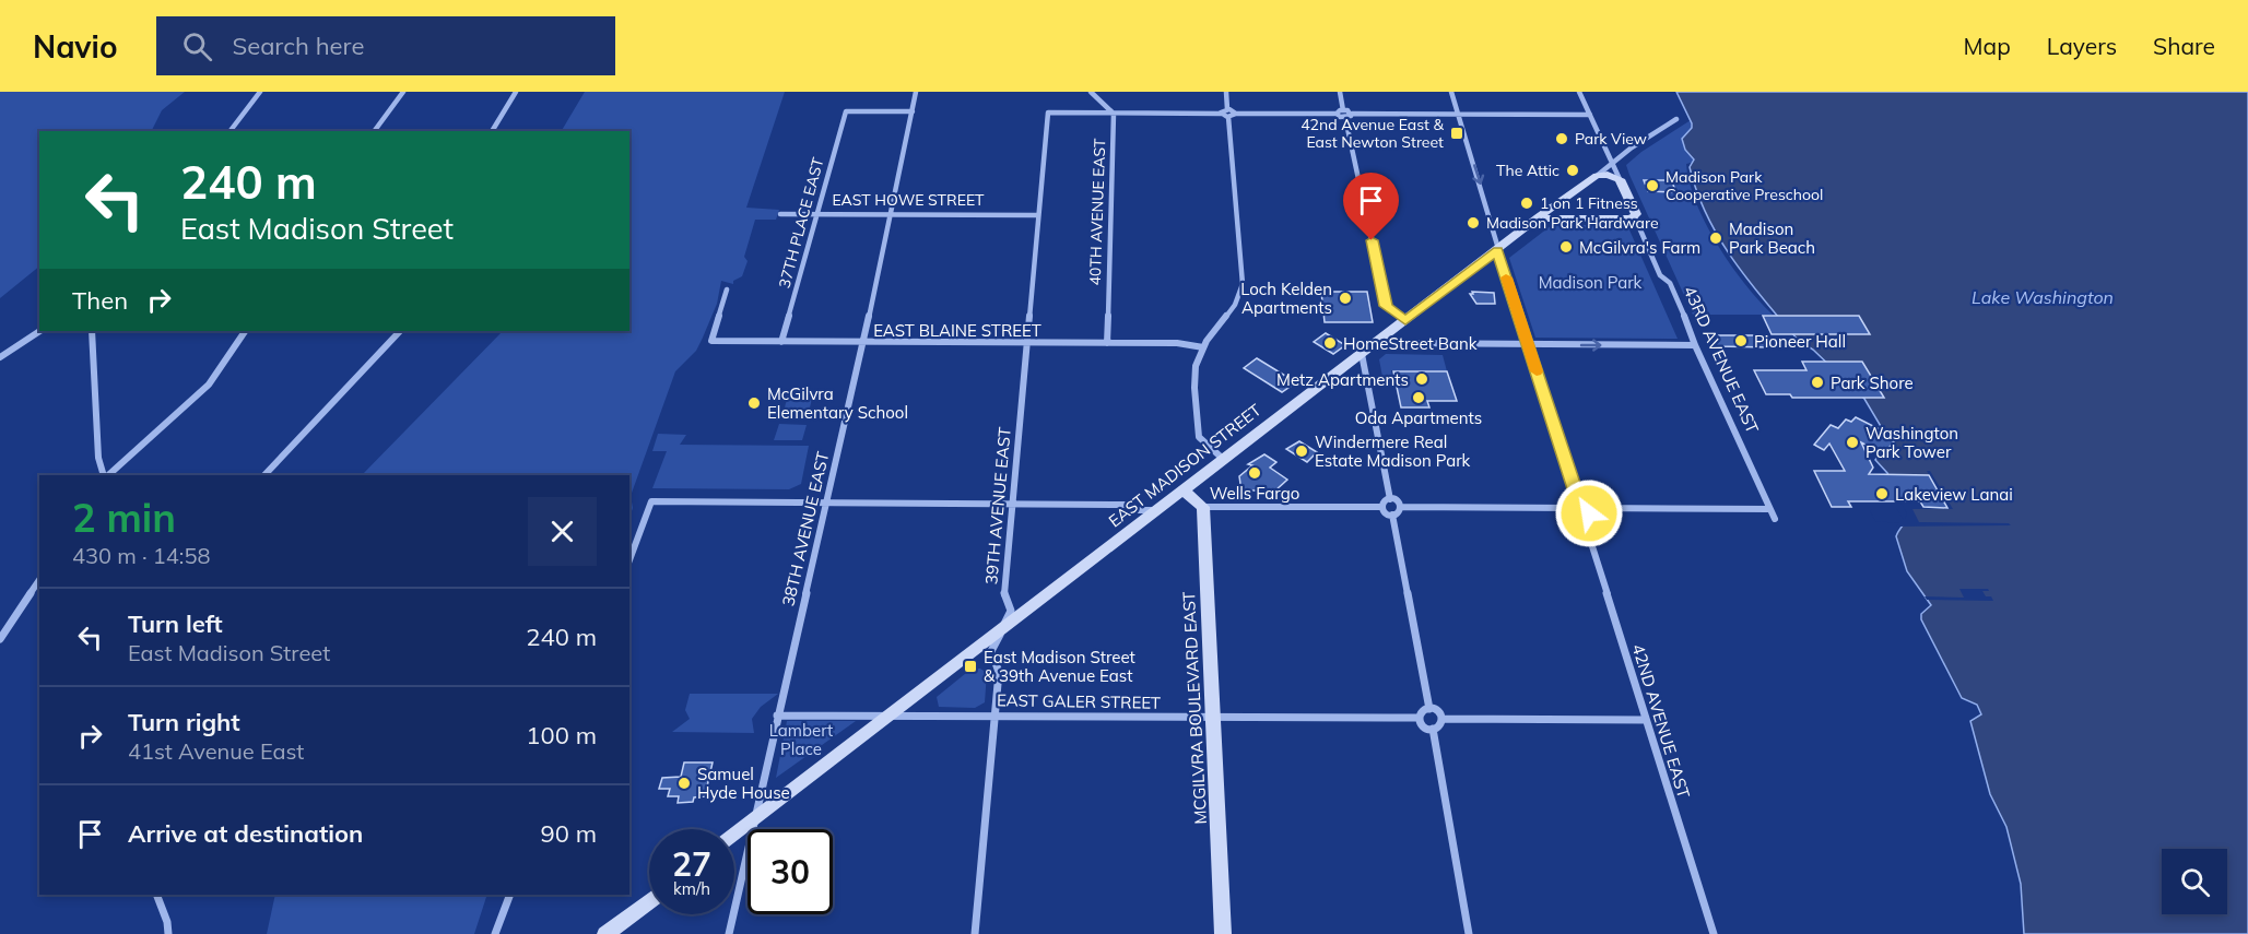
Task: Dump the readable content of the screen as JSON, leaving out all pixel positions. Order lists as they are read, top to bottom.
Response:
{
  "streets": {
    "street": [
      "EAST HOWE STREET",
      "40TH AVENUE EAST",
      "37TH PLACE EAST",
      "EAST BLAINE STREET",
      "43RD AVENUE EAST",
      "EAST MADISON STREET",
      "39TH AVENUE EAST",
      "38TH AVENUE EAST",
      "EAST GALER STREET",
      "MCGILVRA BOULEVARD EAST",
      "42ND AVENUE EAST"
    ]
  },
  "crossings": [
    ["EAST HOWE STREET", "37TH PLACE EAST"],
    ["EAST HOWE STREET", "39TH AVENUE EAST"],
    ["EAST HOWE STREET", "38TH AVENUE EAST"],
    ["40TH AVENUE EAST", "EAST BLAINE STREET"],
    ["40TH AVENUE EAST", "39TH AVENUE EAST"],
    ["37TH PLACE EAST", "EAST BLAINE STREET"],
    ["37TH PLACE EAST", "38TH AVENUE EAST"],
    ["EAST BLAINE STREET", "39TH AVENUE EAST"],
    ["EAST BLAINE STREET", "38TH AVENUE EAST"],
    ["43RD AVENUE EAST", "EAST MADISON STREET"],
    ["EAST MADISON STREET", "39TH AVENUE EAST"],
    ["EAST MADISON STREET", "38TH AVENUE EAST"],
    ["EAST MADISON STREET", "EAST GALER STREET"],
    ["39TH AVENUE EAST", "EAST GALER STREET"],
    ["38TH AVENUE EAST", "EAST GALER STREET"],
    ["EAST GALER STREET", "MCGILVRA BOULEVARD EAST"]
  ],
  "water": ["Lake Washington"],
  "parks": ["Madison Park", "Lambert Place"],
  "places": {
    "transit": ["42nd Avenue East & East Newton Street", "East Madison Street & 39th Avenue East"],
    "other": [
      "Park View",
      "The Attic",
      "Madison Park Cooperative Preschool",
      "1 on 1 Fitness",
      "Madison Park Hardware",
      "Madison Park Beach",
      "McGilvra's Farm",
      "Loch Kelden Apartments",
      "Pioneer Hall",
      "HomeStreet Bank",
      "Metz Apartments",
      "Park Shore",
      "Oda Apartments",
      "McGilvra Elementary School",
      "Washington Park Tower",
      "Windermere Real Estate Madison Park",
      "Wells Fargo",
      "Lakeview Lanai",
      "Samuel Hyde House"
    ]
  },
  "page": {
    "header": "Navio",
    "search": "Search here",
    "nav": ["Map", "Layers", "Share"],
    "turn": ["240 m", "East Madison Street"],
    "then": "Then",
    "heading": ["2 min", "430 m · 14:58"],
    "list": [
      {
        "name": "Turn left",
        "note": "East Madison Street",
        "value": "240 m"
      },
      {
        "name": "Turn right",
        "note": "41st Avenue East",
        "value": "100 m"
      },
      {
        "name": "Arrive at destination",
        "value": "90 m"
      }
    ],
    "speed": "27 km/h",
    "limit": "30"
  }
}
